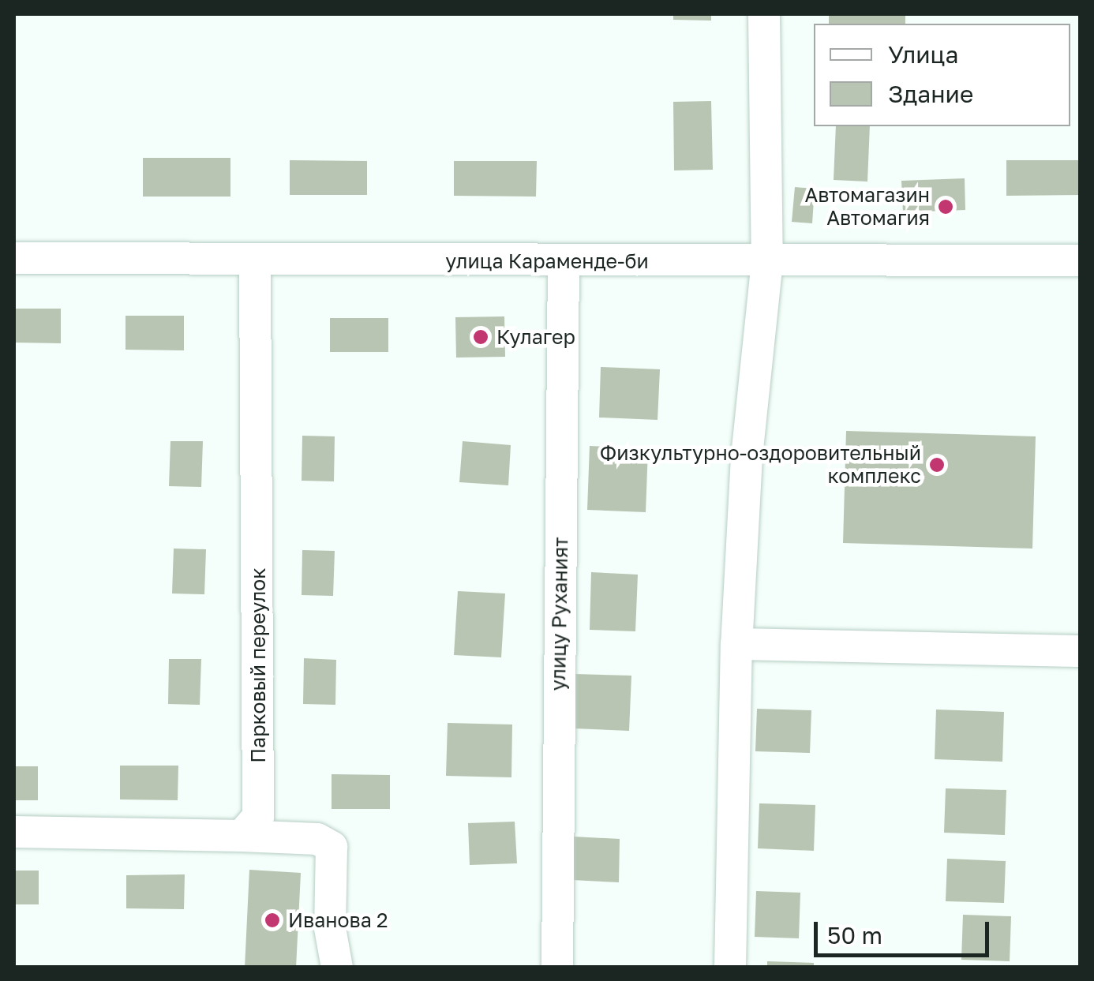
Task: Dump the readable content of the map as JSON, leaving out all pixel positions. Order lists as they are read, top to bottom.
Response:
{
  "streets": {
    "street": ["улица Караменде-би", "улицу Руханият", "Парковый переулок"]
  },
  "crossings": [
    ["улица Караменде-би", "улицу Руханият"],
    ["улица Караменде-би", "Парковый переулок"]
  ],
  "places": [
    "Автомагазин Автомагия",
    "Кулагер",
    "Физкультурно-оздоровительный комплекс",
    "Иванова 2"
  ],
  "legend": ["Улица", "Здание"],
  "scale_bar": "50 m"
}
